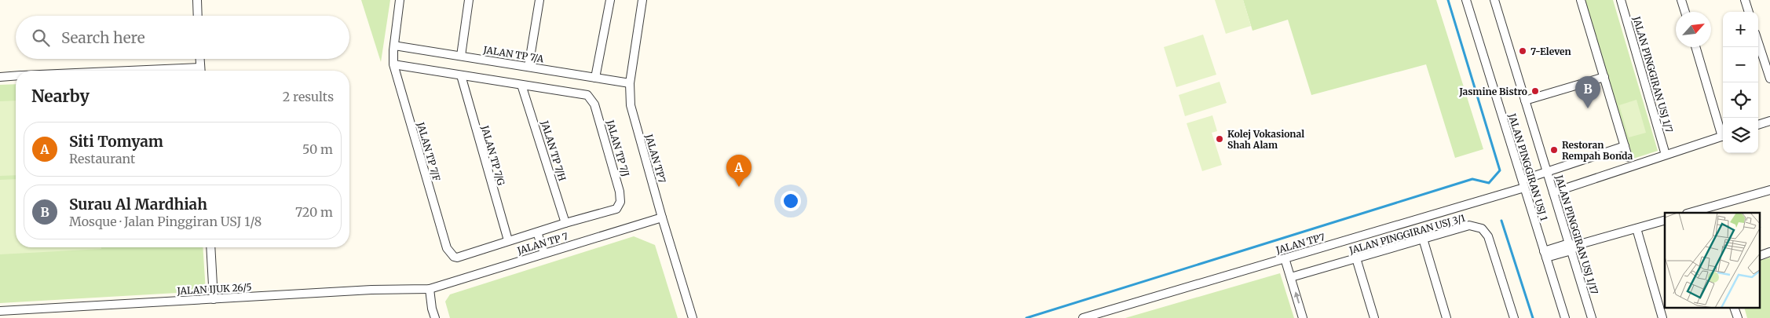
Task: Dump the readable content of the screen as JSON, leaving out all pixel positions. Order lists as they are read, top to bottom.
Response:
{
  "streets": {
    "street": [
      "JALAN TP 7/A",
      "JALAN PINGGIRAN USJ 1/7",
      "JALAN TP 7/J",
      "JALAN TP 7/H",
      "JALAN TP 7/F",
      "JALAN TP 7/G",
      "JALAN TP7",
      "JALAN PINGGIRAN USJ 1",
      "JALAN PINGGIRAN USJ 3/1",
      "JALAN PINGGIRAN USJ 1/17",
      "JALAN TP 7",
      "JALAN IJUK 26/5"
    ]
  },
  "crossings": [
    ["JALAN TP 7/A", "JALAN TP 7/F"],
    ["JALAN TP 7/A", "JALAN TP7"],
    ["JALAN TP 7/J", "JALAN TP 7/H"],
    ["JALAN TP 7/F", "JALAN TP 7/G"],
    ["JALAN TP7", "JALAN PINGGIRAN USJ 1"],
    ["JALAN TP7", "JALAN PINGGIRAN USJ 1/17"],
    ["JALAN TP7", "JALAN TP 7"],
    ["JALAN TP 7", "JALAN IJUK 26/5"]
  ],
  "places": [
    "7-Eleven",
    "Jasmine Bistro",
    "Kolej Vokasional Shah Alam",
    "Restoran Rempah Bonda"
  ],
  "north": "top right",
  "page": {
    "map_buttons": ["+", "−"],
    "search": "Search here",
    "heading": ["Nearby", "2 results"],
    "pins": ["B", "A"],
    "list": [
      {
        "mark": "A",
        "name": "Siti Tomyam",
        "note": "Restaurant",
        "value": "50 m"
      },
      {
        "mark": "B",
        "name": "Surau Al Mardhiah",
        "note": "Mosque · Jalan Pinggiran USJ 1/8",
        "value": "720 m"
      }
    ]
  }
}
